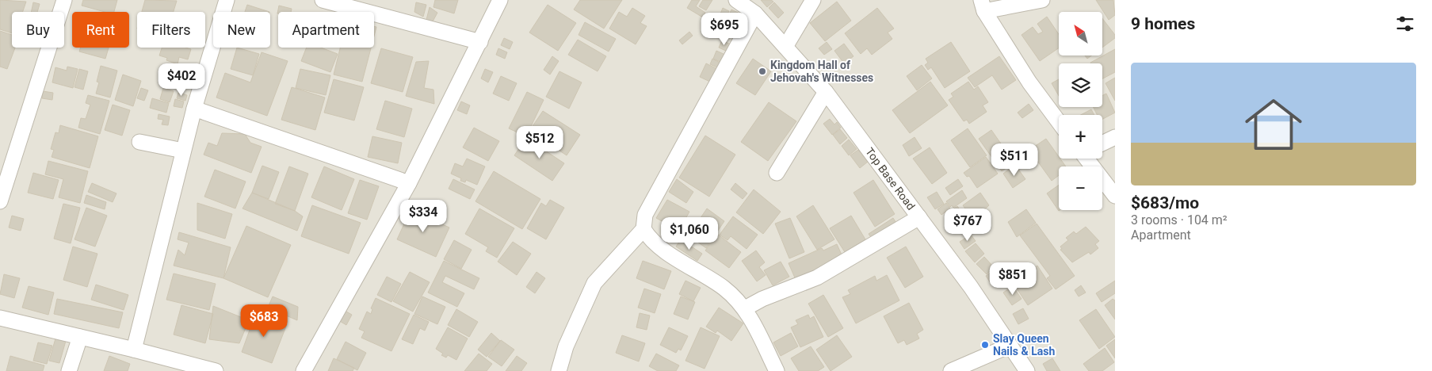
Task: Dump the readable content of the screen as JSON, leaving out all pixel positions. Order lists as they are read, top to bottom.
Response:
{
  "streets": {
    "street": ["Top Base Road"]
  },
  "places": ["Kingdom Hall of Jehovah's Witnesses", "Slay Queen Nails & Lash"],
  "north": "top left",
  "page": {
    "heading": "9 homes",
    "map_buttons": ["+", "−"],
    "chip": [
      "Buy",
      "Rent",
      "Filters",
      "New",
      "Apartment"
    ],
    "price": [
      "$695",
      "$402",
      "$512",
      "$511",
      "$334",
      "$767",
      "$1,060",
      "$851",
      "$683"
    ],
    "list": [
      {
        "name": "$683/mo",
        "note": "3 rooms · 104 m² · Apartment"
      }
    ]
  }
}
